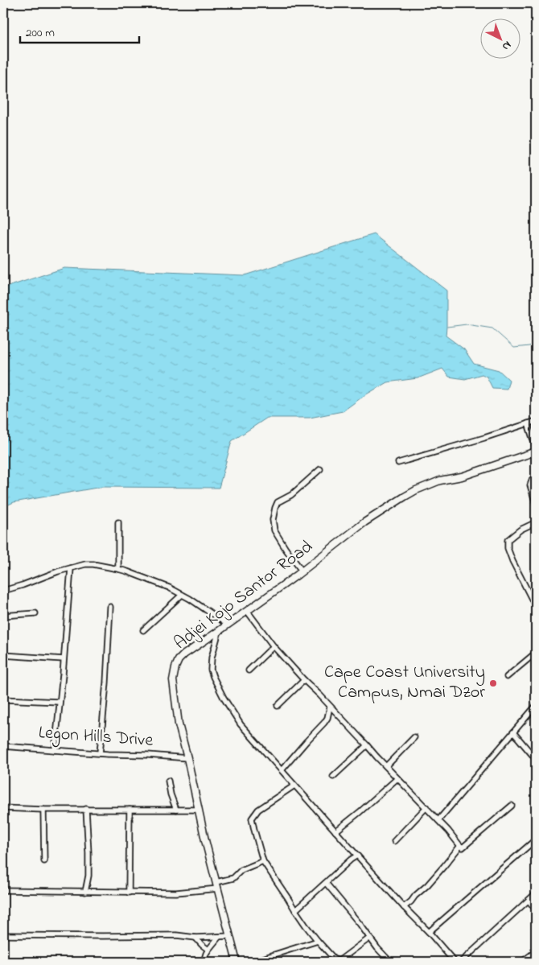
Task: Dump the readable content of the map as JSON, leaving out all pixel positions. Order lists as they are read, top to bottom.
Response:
{
  "streets": {
    "street": ["Adjei Kojo Santor Road", "Legon Hills Drive"]
  },
  "crossings": [
    ["Adjei Kojo Santor Road", "Legon Hills Drive"]
  ],
  "places": ["Cape Coast University Campus, Nmai Dzor"],
  "scale_bar": "200 m",
  "north": "bottom right"
}
